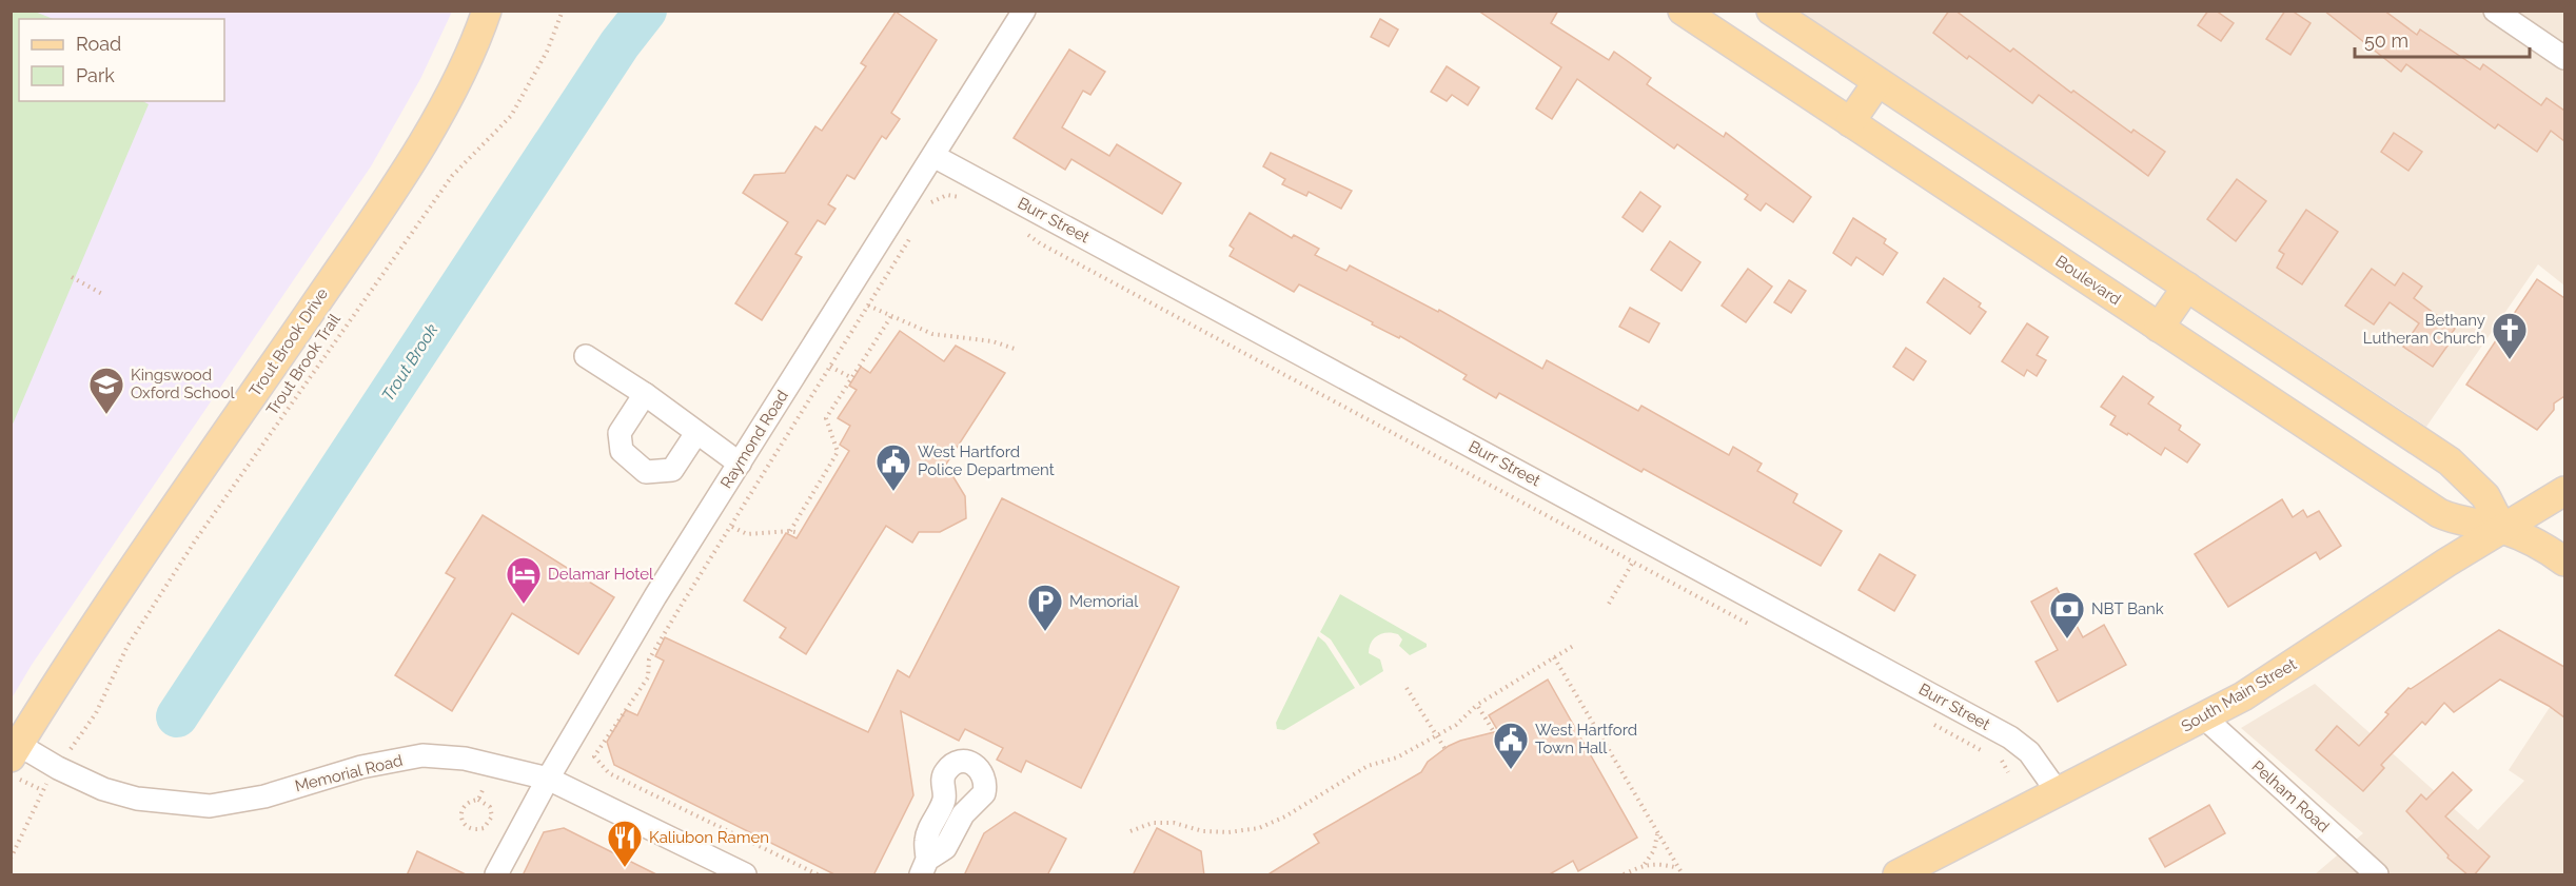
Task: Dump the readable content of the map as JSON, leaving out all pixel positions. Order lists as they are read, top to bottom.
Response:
{
  "streets": {
    "main road": ["Boulevard", "Trout Brook Drive", "South Main Street"],
    "street": [
      "Burr Street",
      "Raymond Road",
      "Memorial Road",
      "Pelham Road"
    ],
    "path": ["Trout Brook Trail"]
  },
  "crossings": [
    ["Burr Street", "Raymond Road"],
    ["Burr Street", "South Main Street"],
    ["Boulevard", "South Main Street"],
    ["Trout Brook Drive", "Memorial Road"],
    ["Raymond Road", "Memorial Road"],
    ["South Main Street", "Pelham Road"]
  ],
  "water": ["Trout Brook"],
  "places": {
    "church": ["Bethany Lutheran Church"],
    "school or university": ["Kingswood Oxford School"],
    "public building": ["West Hartford Police Department", "West Hartford Town Hall"],
    "hotel": ["Delamar Hotel"],
    "parking": ["Memorial"],
    "bank": ["NBT Bank"],
    "restaurant": ["Kaliubon Ramen"]
  },
  "legend": ["Road", "Park"],
  "scale_bar": "50 m"
}
